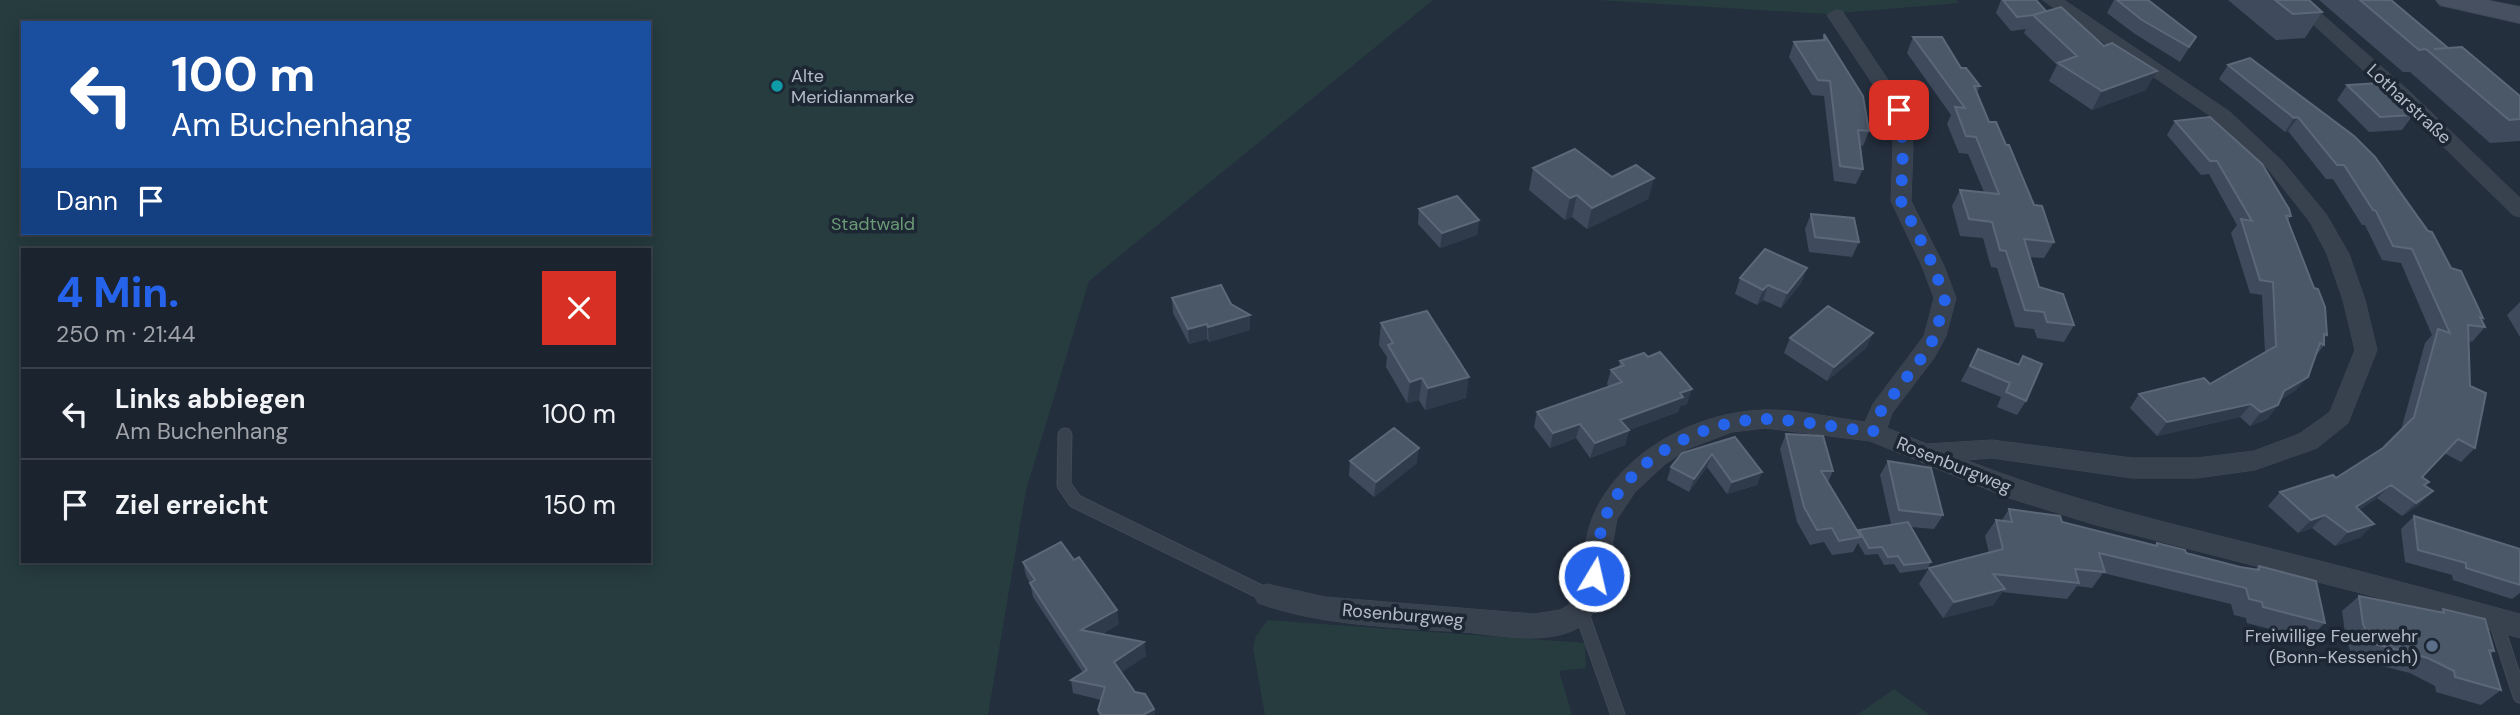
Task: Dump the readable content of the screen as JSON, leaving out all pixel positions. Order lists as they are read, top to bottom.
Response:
{
  "streets": {
    "street": ["Lotharstraße", "Rosenburgweg"]
  },
  "parks": ["Stadtwald"],
  "places": ["Alte Meridianmarke", "Freiwillige Feuerwehr (Bonn-Kessenich)"],
  "page": {
    "turn": ["100 m", "Am Buchenhang"],
    "then": "Dann",
    "heading": ["4 Min.", "250 m · 21:44"],
    "list": [
      {
        "name": "Links abbiegen",
        "note": "Am Buchenhang",
        "value": "100 m"
      },
      {
        "name": "Ziel erreicht",
        "value": "150 m"
      }
    ]
  }
}
